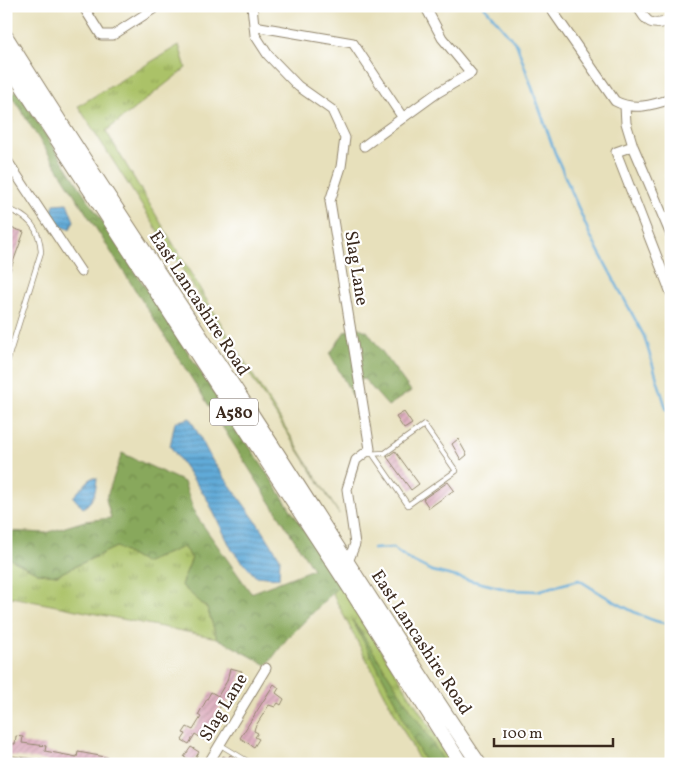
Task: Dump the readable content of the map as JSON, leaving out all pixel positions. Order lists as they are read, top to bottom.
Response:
{
  "streets": {
    "highway": ["East Lancashire Road", "A580"],
    "street": ["Slag Lane"]
  },
  "crossings": [
    ["Slag Lane", "East Lancashire Road"]
  ],
  "scale_bar": "100 m"
}
